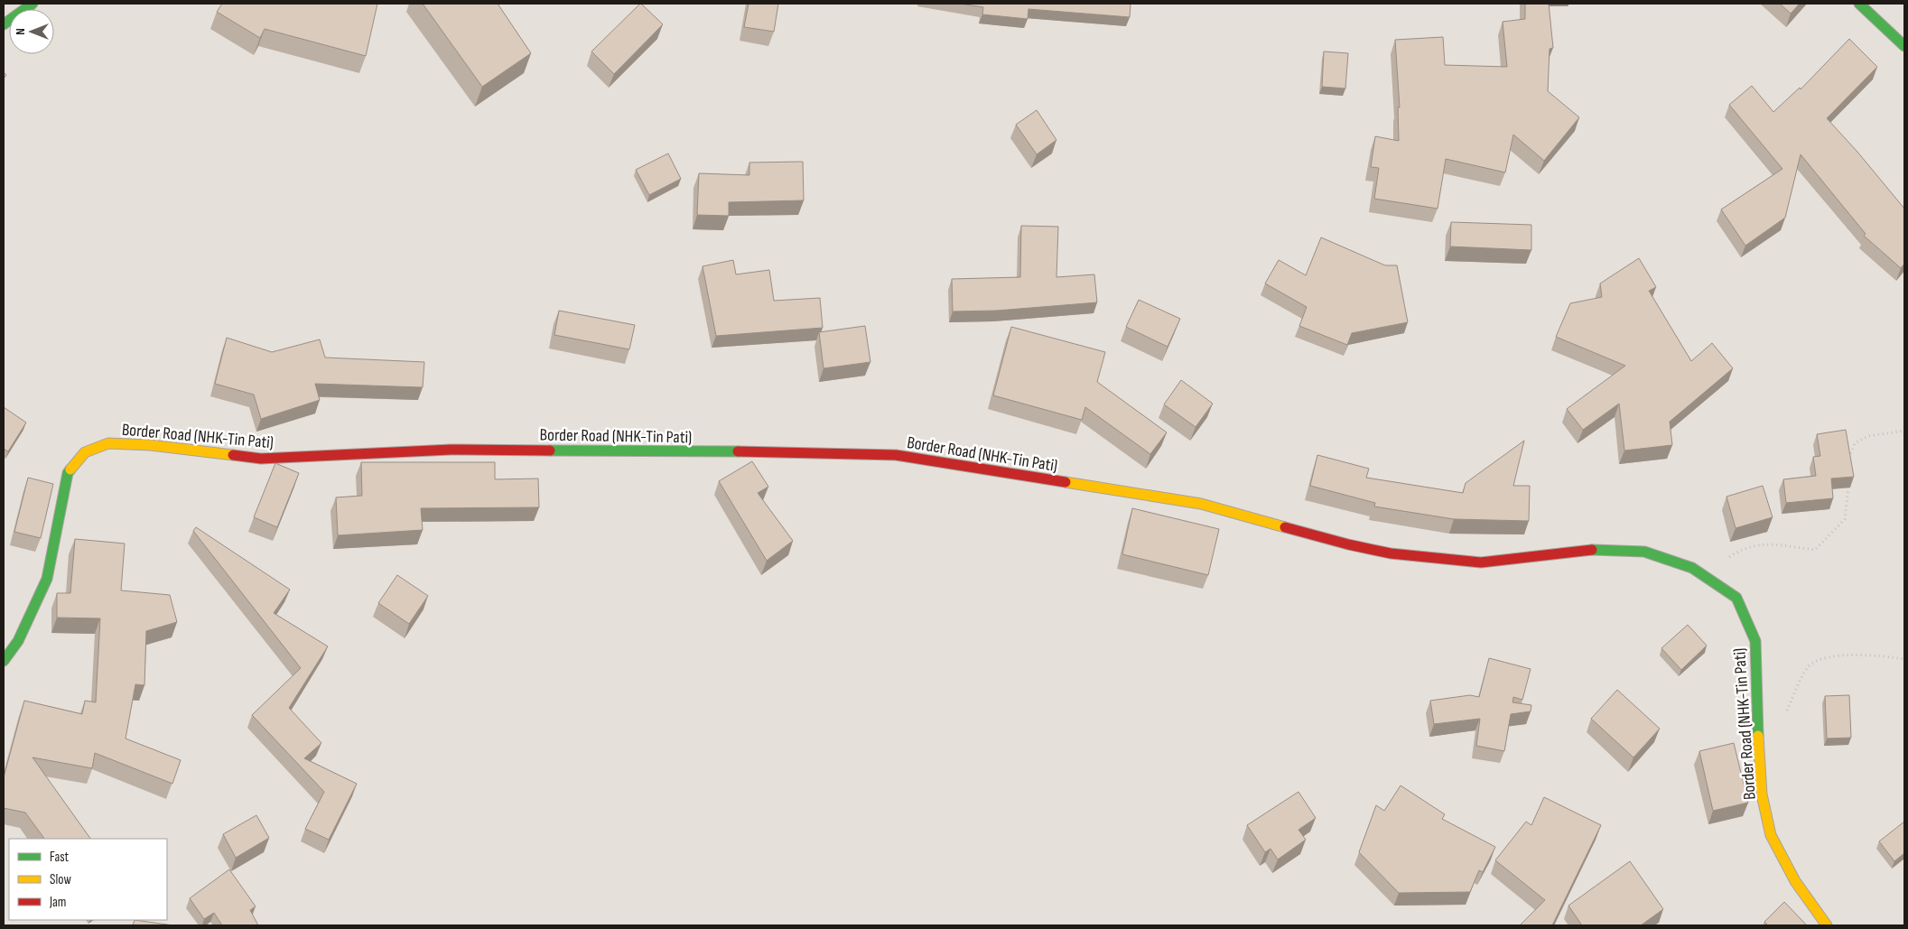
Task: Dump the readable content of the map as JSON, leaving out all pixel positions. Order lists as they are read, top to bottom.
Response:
{
  "streets": {
    "main road": ["Border Road (NHK-Tin Pati)"]
  },
  "legend": ["Fast", "Slow", "Jam"],
  "north": "left"
}
